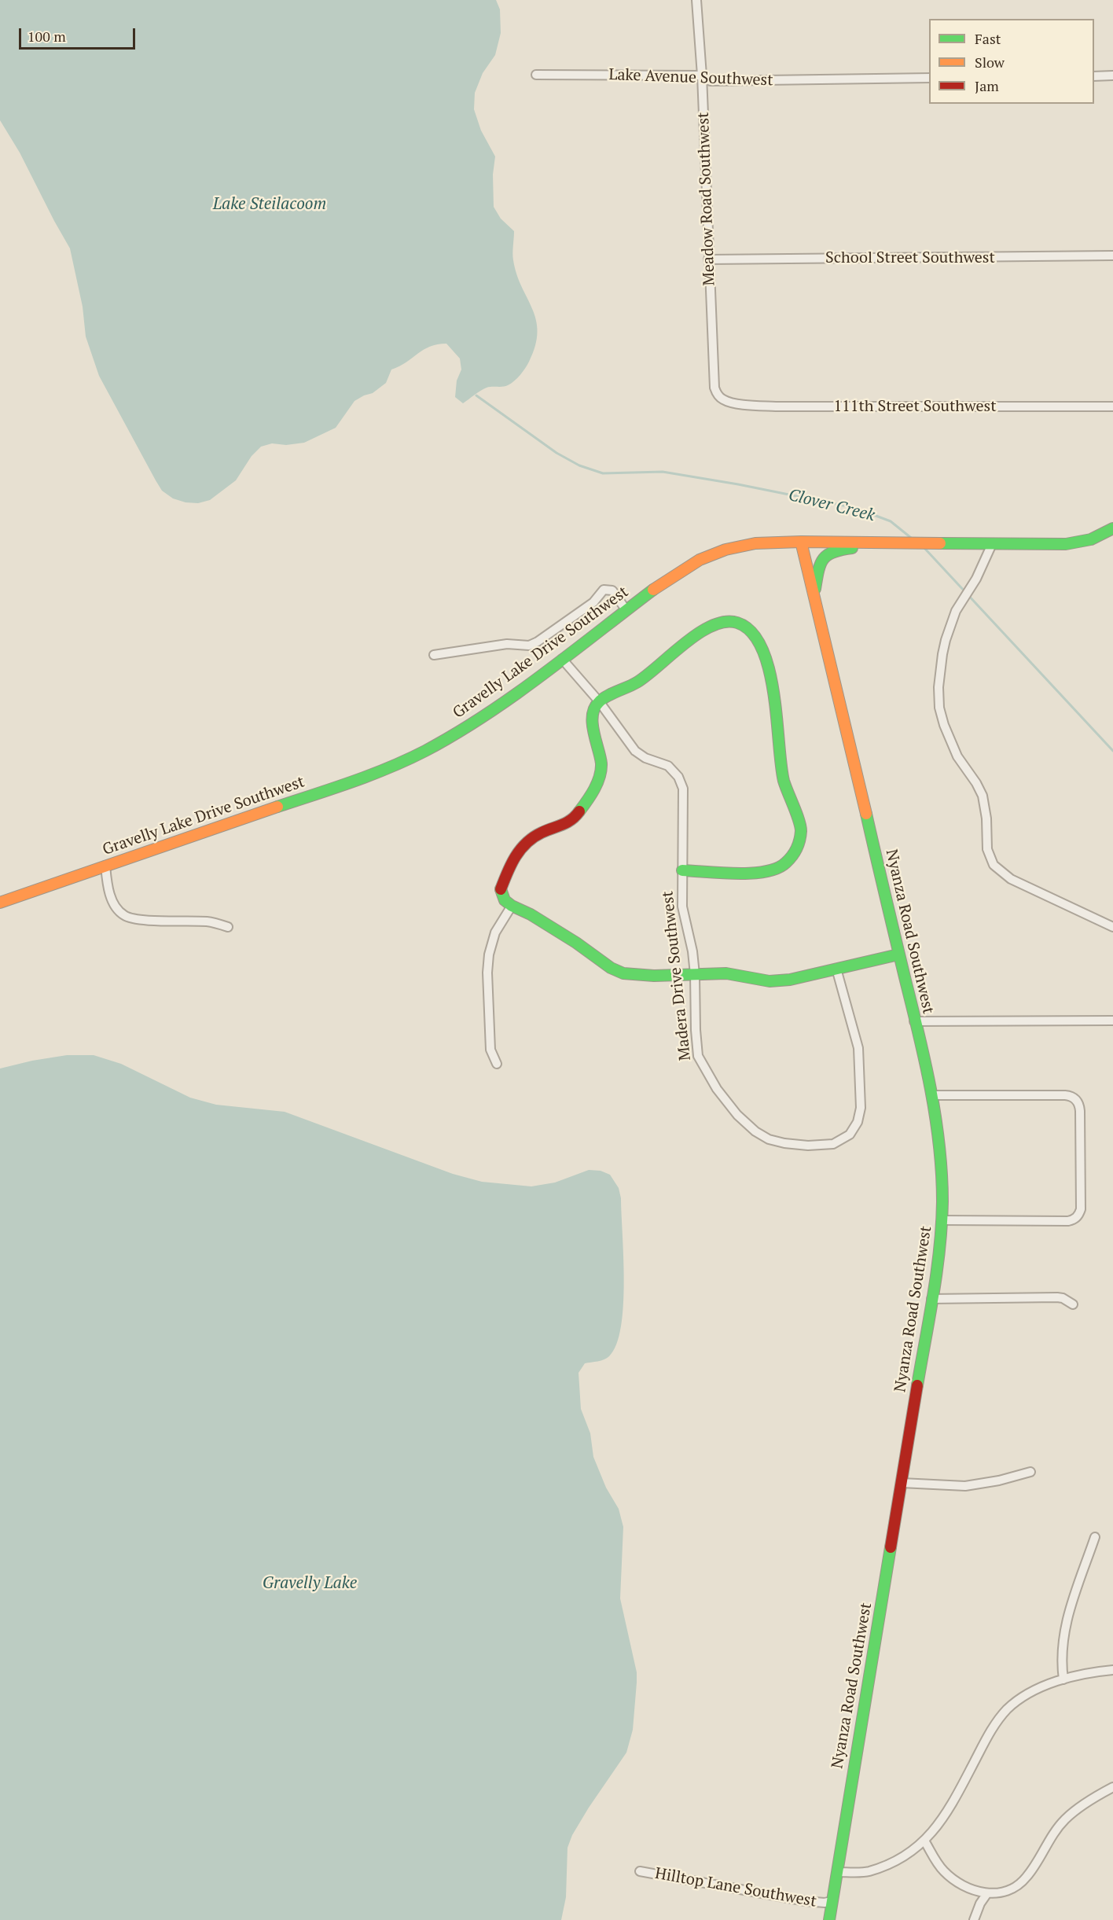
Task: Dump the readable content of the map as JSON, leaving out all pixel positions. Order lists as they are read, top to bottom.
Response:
{
  "streets": {
    "street": [
      "Lake Avenue Southwest",
      "Meadow Road Southwest",
      "School Street Southwest",
      "111th Street Southwest",
      "Gravelly Lake Drive Southwest",
      "Nyanza Road Southwest",
      "Madera Drive Southwest",
      "Hilltop Lane Southwest"
    ]
  },
  "crossings": [
    ["Lake Avenue Southwest", "Meadow Road Southwest"],
    ["Meadow Road Southwest", "School Street Southwest"],
    ["Meadow Road Southwest", "111th Street Southwest"],
    ["Gravelly Lake Drive Southwest", "Nyanza Road Southwest"],
    ["Gravelly Lake Drive Southwest", "Madera Drive Southwest"],
    ["Nyanza Road Southwest", "Hilltop Lane Southwest"]
  ],
  "water": ["Lake Steilacoom", "Clover Creek", "Gravelly Lake"],
  "legend": ["Fast", "Slow", "Jam"],
  "scale_bar": "100 m"
}
